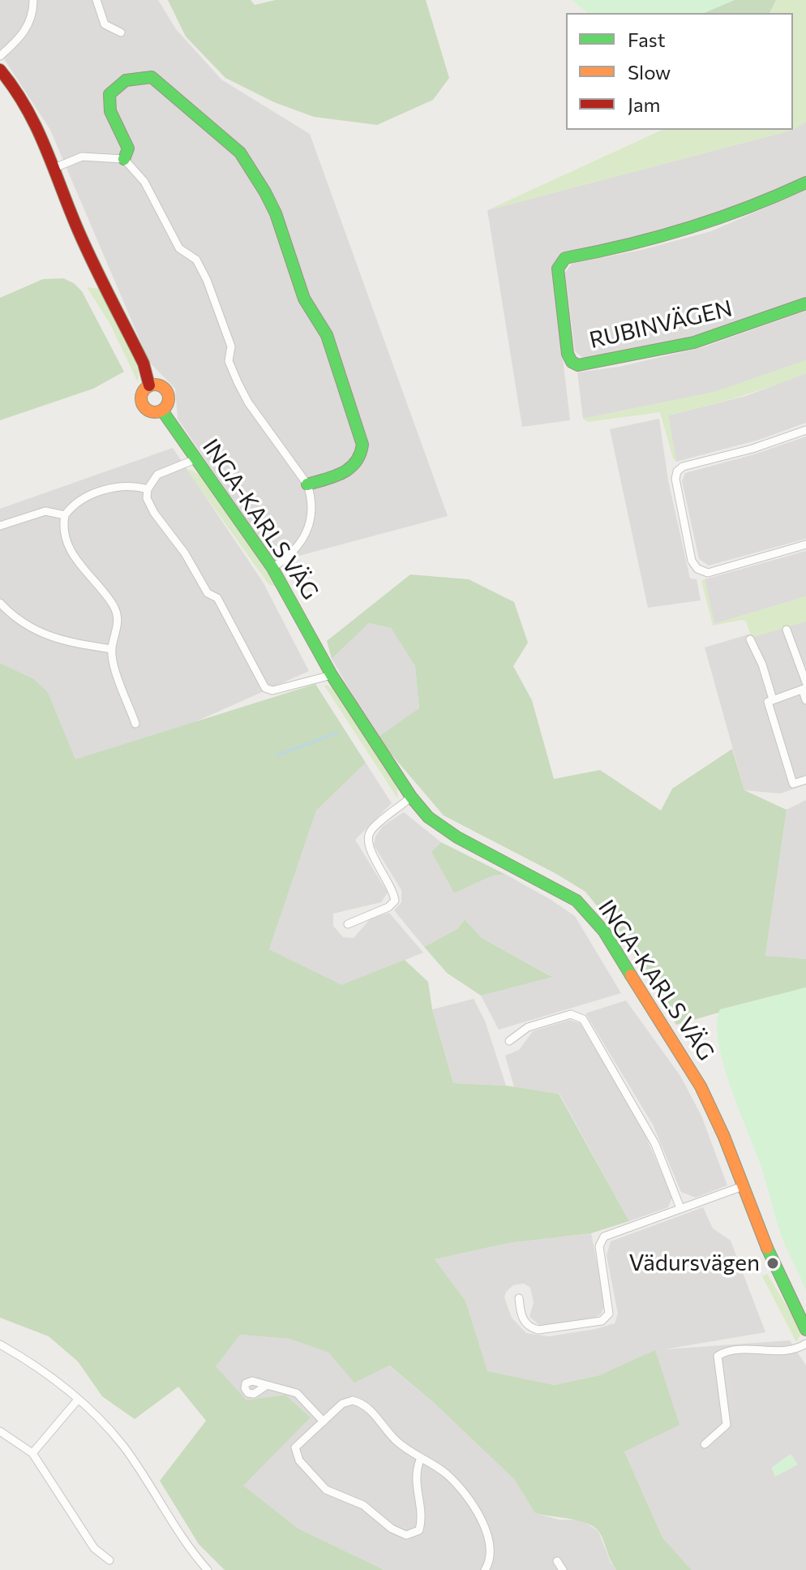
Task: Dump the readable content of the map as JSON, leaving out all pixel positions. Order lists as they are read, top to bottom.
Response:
{
  "streets": {
    "street": ["RUBINVÄGEN", "INGA-KARLS VÄG"]
  },
  "places": ["Vädursvägen"],
  "legend": ["Fast", "Slow", "Jam"]
}
